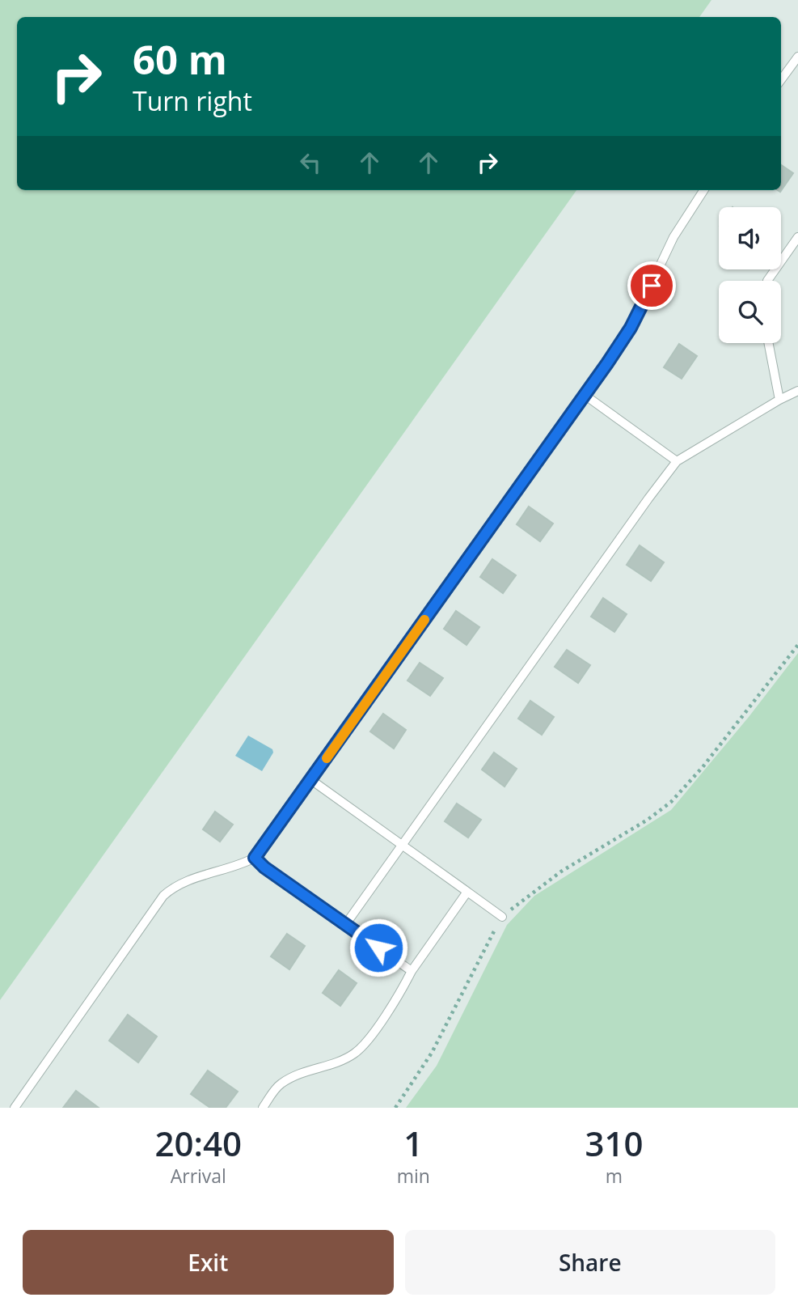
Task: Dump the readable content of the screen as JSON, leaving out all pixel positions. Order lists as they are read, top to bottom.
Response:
{
  "page": {
    "turn": ["60 m", "Turn right"],
    "eta": [
      "20:40",
      "Arrival",
      "1",
      "min",
      "310",
      "m"
    ],
    "buttons": ["Exit", "Share"]
  }
}
